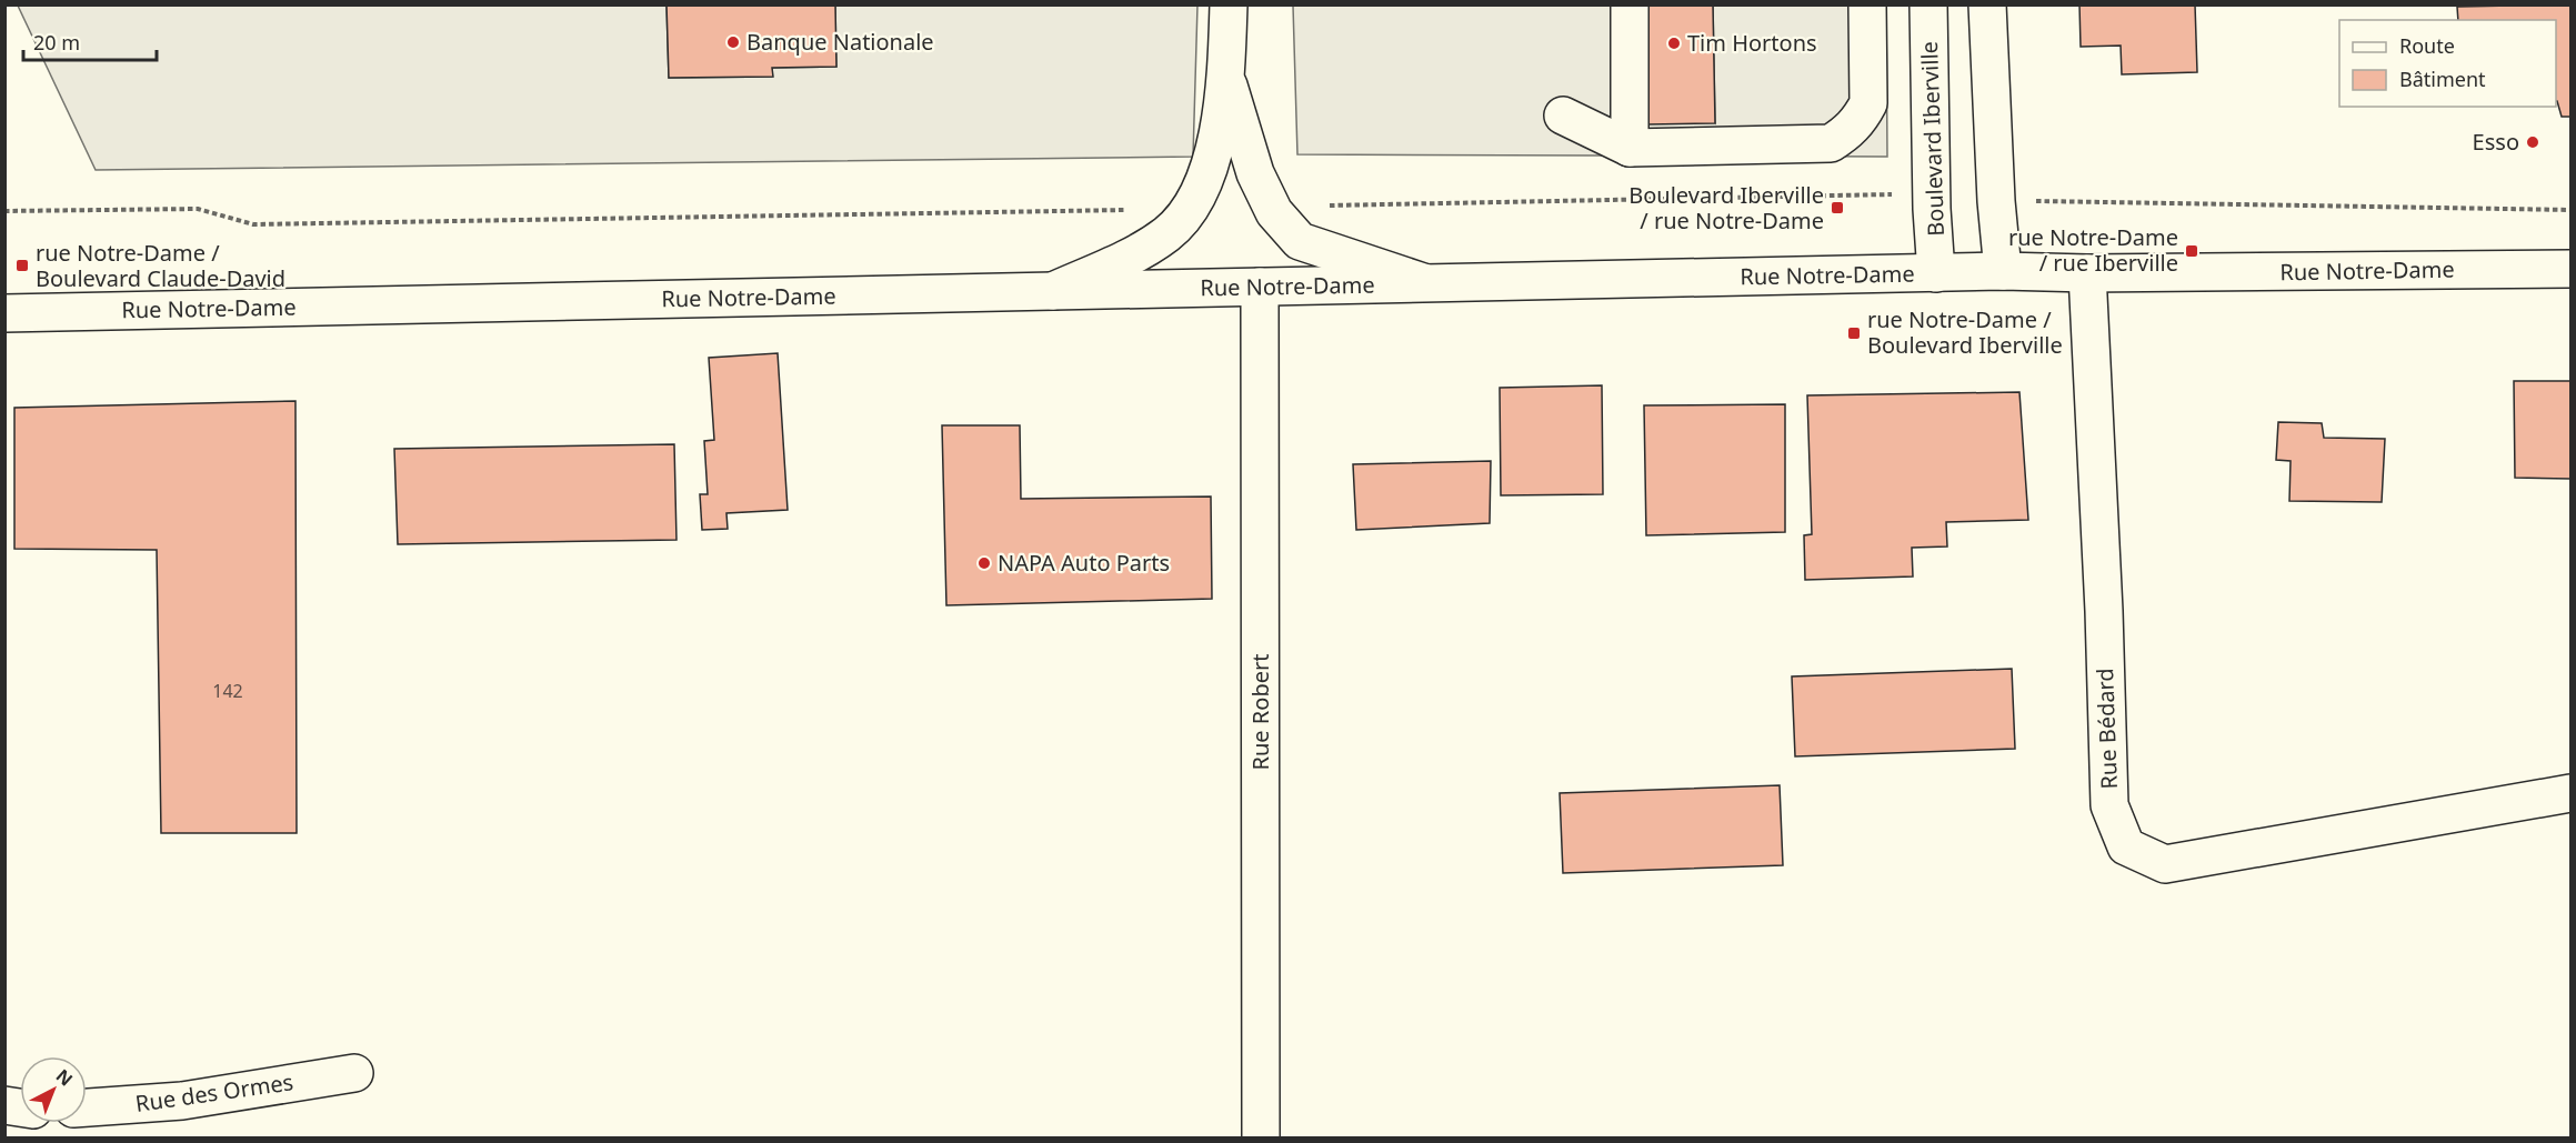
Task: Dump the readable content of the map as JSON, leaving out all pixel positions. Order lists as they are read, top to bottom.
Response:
{
  "streets": {
    "street": [
      "Boulevard Iberville",
      "Rue Notre-Dame",
      "Rue Robert",
      "Rue Bédard",
      "Rue des Ormes"
    ]
  },
  "crossings": [
    ["Boulevard Iberville", "Rue Notre-Dame"],
    ["Rue Notre-Dame", "Rue Robert"],
    ["Rue Notre-Dame", "Rue Bédard"]
  ],
  "places": {
    "other": [
      "Banque Nationale",
      "Tim Hortons",
      "Esso",
      "NAPA Auto Parts"
    ],
    "transit": [
      "Boulevard Iberville / rue Notre-Dame",
      "rue Notre-Dame / rue Iberville",
      "rue Notre-Dame / Boulevard Claude-David",
      "rue Notre-Dame / Boulevard Iberville"
    ]
  },
  "house_numbers": ["142"],
  "legend": ["Route", "Bâtiment"],
  "scale_bar": "20 m",
  "north": "top right"
}
